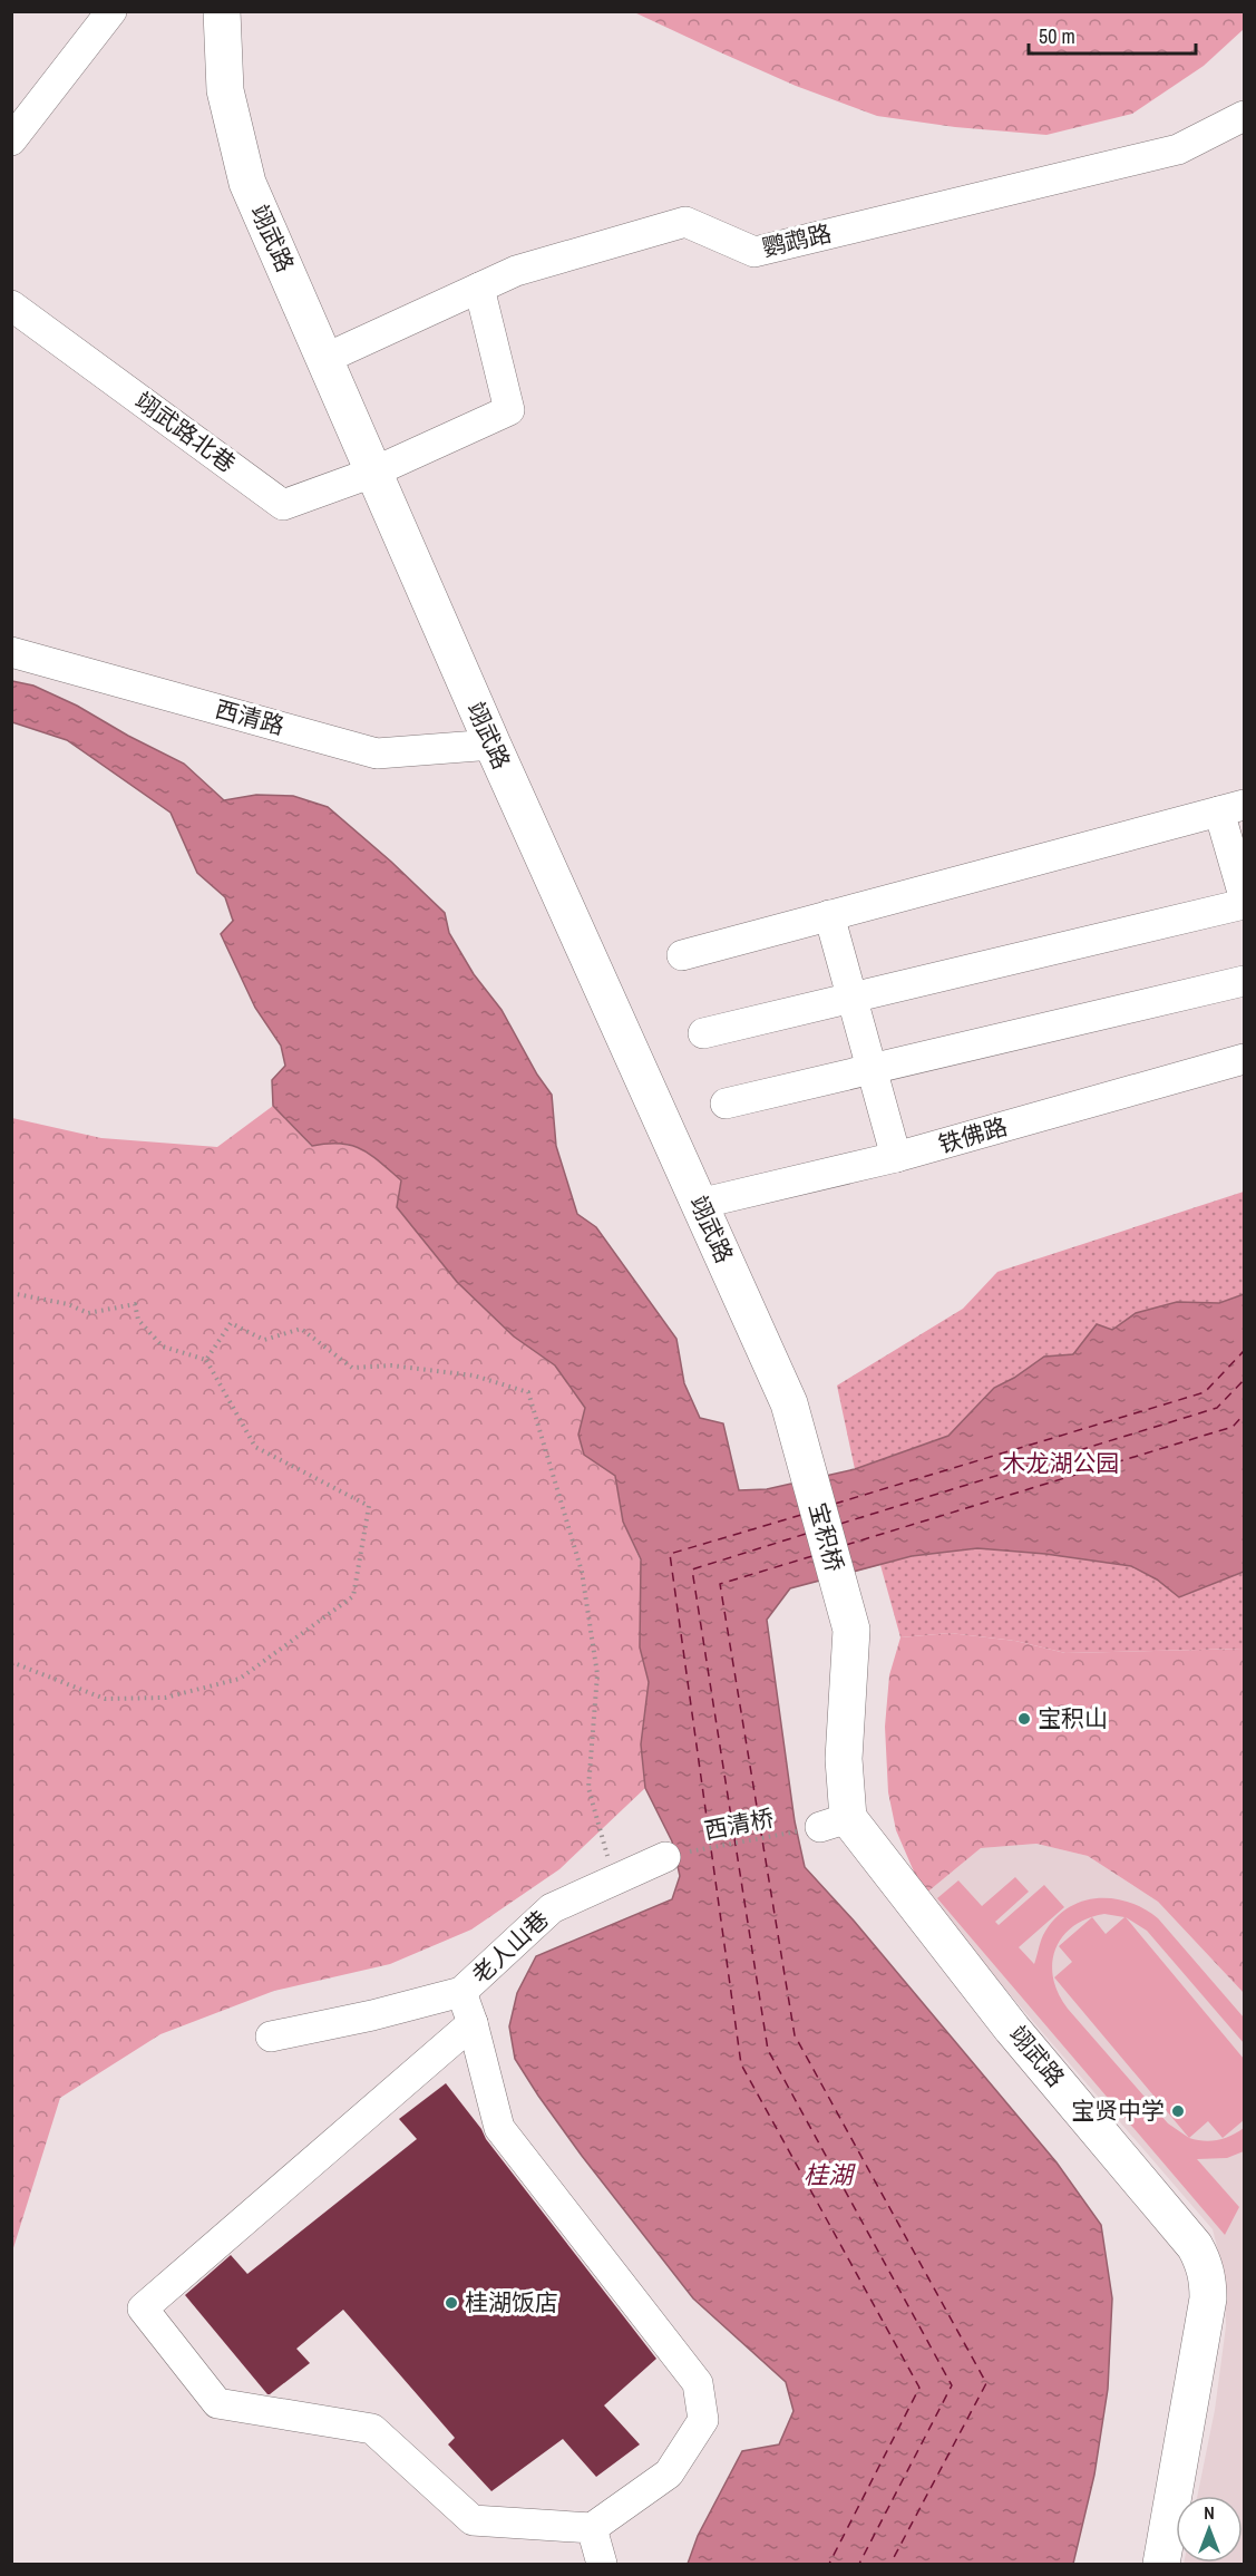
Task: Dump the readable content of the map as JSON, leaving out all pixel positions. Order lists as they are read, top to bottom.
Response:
{
  "streets": {
    "main road": ["翊武路", "宝积桥"],
    "street": [
      "鹦鹉路",
      "翊武路北巷",
      "西清路",
      "铁佛路",
      "老人山巷"
    ],
    "path": ["西清桥"]
  },
  "crossings": [
    ["翊武路", "鹦鹉路"],
    ["翊武路", "翊武路北巷"],
    ["翊武路", "西清路"],
    ["翊武路", "铁佛路"],
    ["翊武路", "宝积桥"],
    ["翊武路", "西清桥"],
    ["宝积桥", "西清桥"],
    ["西清桥", "老人山巷"]
  ],
  "water": ["桂湖"],
  "parks": ["木龙湖公园"],
  "places": ["宝积山", "宝贤中学", "桂湖饭店"],
  "scale_bar": "50 m",
  "north": "top"
}
